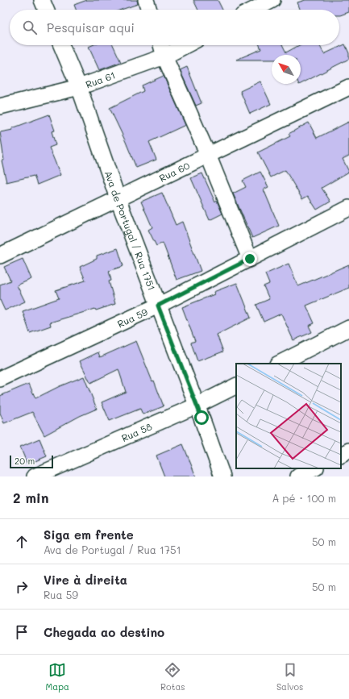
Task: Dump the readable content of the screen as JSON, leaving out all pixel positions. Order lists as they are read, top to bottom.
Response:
{
  "streets": {
    "street": [
      "Rua 61",
      "Rua 60",
      "Ava de Portugal / Rua 1751",
      "Rua 59",
      "Rua 58"
    ]
  },
  "crossings": [
    ["Rua 61", "Ava de Portugal / Rua 1751"],
    ["Rua 60", "Ava de Portugal / Rua 1751"],
    ["Ava de Portugal / Rua 1751", "Rua 59"],
    ["Ava de Portugal / Rua 1751", "Rua 58"]
  ],
  "scale_bar": "20 m",
  "north": "top left",
  "page": {
    "search": "Pesquisar aqui",
    "scale": "20 m",
    "heading": ["2 min", "A pé · 100 m"],
    "list": [
      ["Siga em frente", "Ava de Portugal / Rua 1751", "50 m"],
      ["Vire à direita", "Rua 59", "50 m"],
      "Chegada ao destino"
    ],
    "nav": ["Mapa", "Rotas", "Salvos"]
  }
}
